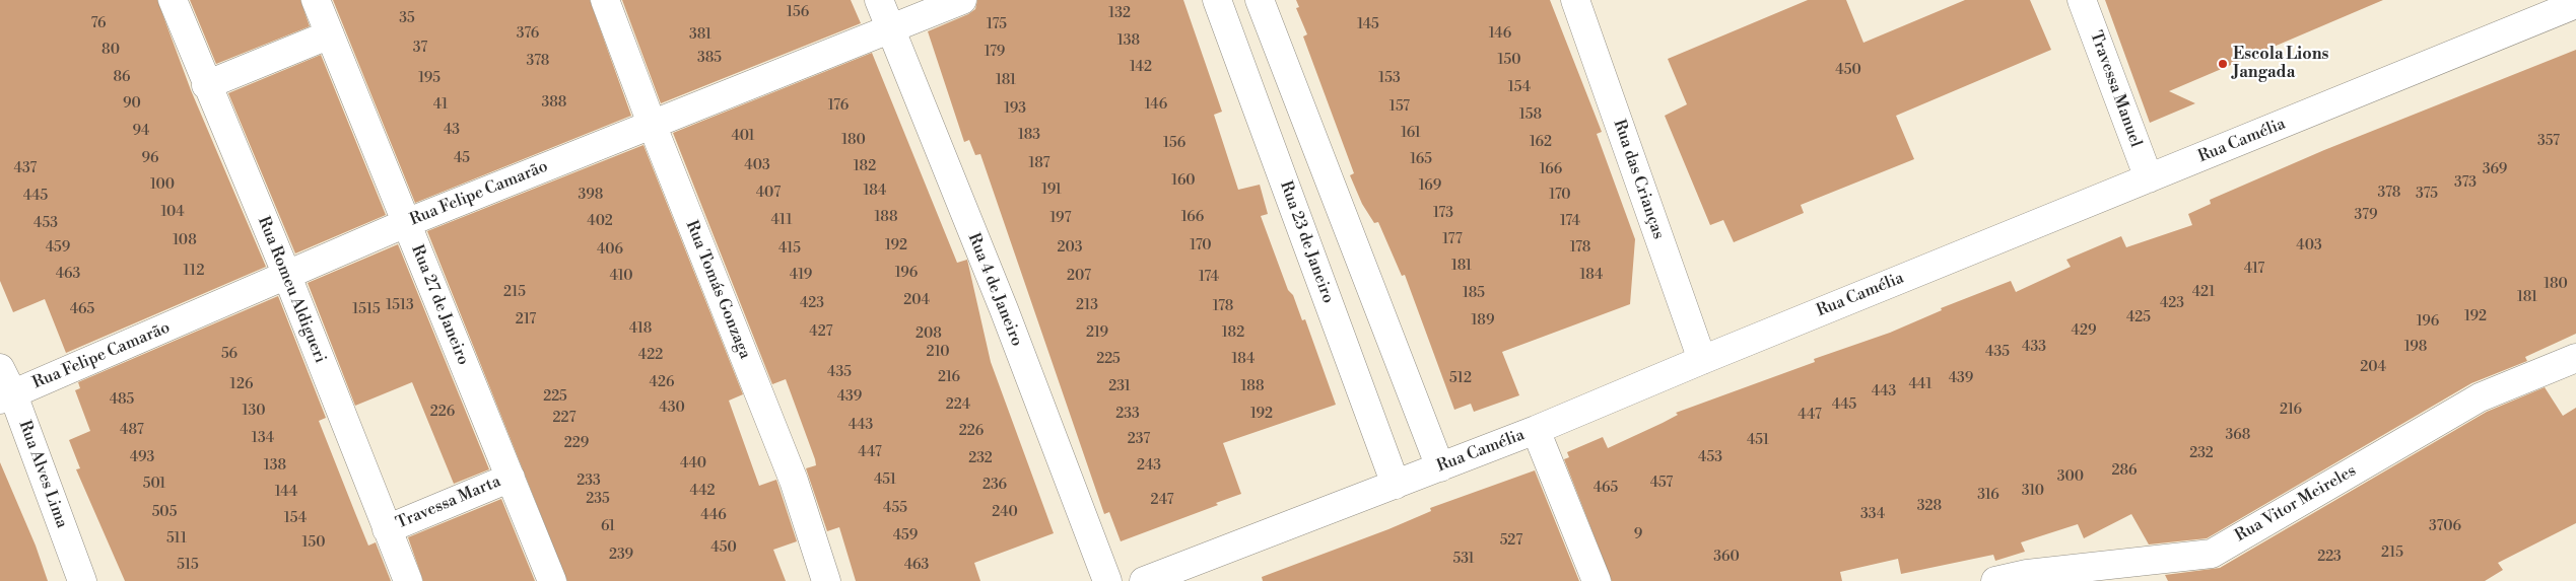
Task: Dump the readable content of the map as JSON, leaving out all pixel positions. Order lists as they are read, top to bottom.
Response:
{
  "streets": {
    "street": [
      "Travessa Manuel",
      "Rua Camélia",
      "Rua das Crianças",
      "Rua Felipe Camarão",
      "Rua 23 de Janeiro",
      "Rua Romeu Aldigueri",
      "Rua Tomás Gonzaga",
      "Rua 4 de Janeiro",
      "Rua 27 de Janeiro",
      "Rua Alves Lima",
      "Travessa Marta",
      "Rua Vitor Meireles"
    ]
  },
  "crossings": [
    ["Travessa Manuel", "Rua Camélia"],
    ["Rua Camélia", "Rua das Crianças"],
    ["Rua Camélia", "Rua 23 de Janeiro"],
    ["Rua Felipe Camarão", "Rua Romeu Aldigueri"],
    ["Rua Felipe Camarão", "Rua Tomás Gonzaga"],
    ["Rua Felipe Camarão", "Rua 4 de Janeiro"],
    ["Rua Felipe Camarão", "Rua 27 de Janeiro"],
    ["Rua Felipe Camarão", "Rua Alves Lima"],
    ["Rua Romeu Aldigueri", "Travessa Marta"],
    ["Rua 27 de Janeiro", "Travessa Marta"]
  ],
  "places": ["Escola Lions Jangada"],
  "house_numbers": [
    "156",
    "132",
    "35",
    "76",
    "175",
    "145",
    "376",
    "146",
    "381",
    "138",
    "37",
    "80",
    "179",
    "385",
    "150",
    "378",
    "142",
    "450",
    "86",
    "195",
    "153",
    "181",
    "154",
    "388",
    "90",
    "41",
    "146",
    "176",
    "157",
    "193",
    "158",
    "43",
    "94",
    "161",
    "183",
    "401",
    "180",
    "357",
    "162",
    "156",
    "96",
    "45",
    "165",
    "187",
    "403",
    "182",
    "437",
    "166",
    "369",
    "160",
    "373",
    "100",
    "169",
    "191",
    "184",
    "407",
    "378",
    "375",
    "398",
    "170",
    "445",
    "104",
    "173",
    "379",
    "188",
    "166",
    "197",
    "411",
    "402",
    "174",
    "453",
    "177",
    "108",
    "192",
    "170",
    "403",
    "459",
    "203",
    "178",
    "415",
    "406",
    "181",
    "417",
    "112",
    "196",
    "463",
    "419",
    "184",
    "410",
    "207",
    "174",
    "180",
    "215",
    "421",
    "185",
    "181",
    "204",
    "423",
    "423",
    "1513",
    "213",
    "178",
    "465",
    "1515",
    "192",
    "425",
    "217",
    "189",
    "196",
    "418",
    "429",
    "427",
    "219",
    "182",
    "208",
    "433",
    "198",
    "210",
    "435",
    "56",
    "422",
    "225",
    "184",
    "204",
    "435",
    "216",
    "512",
    "439",
    "426",
    "126",
    "441",
    "231",
    "188",
    "443",
    "225",
    "439",
    "485",
    "224",
    "445",
    "430",
    "216",
    "130",
    "226",
    "233",
    "192",
    "447",
    "227",
    "443",
    "487",
    "226",
    "368",
    "134",
    "237",
    "451",
    "229",
    "447",
    "232",
    "493",
    "453",
    "232",
    "440",
    "138",
    "243",
    "286",
    "300",
    "451",
    "233",
    "457",
    "501",
    "236",
    "465",
    "442",
    "310",
    "144",
    "316",
    "235",
    "247",
    "328",
    "455",
    "505",
    "240",
    "334",
    "446",
    "154",
    "61",
    "3706",
    "9",
    "459",
    "511",
    "527",
    "150",
    "450",
    "215",
    "239",
    "360",
    "223",
    "531",
    "515",
    "463"
  ]
}
